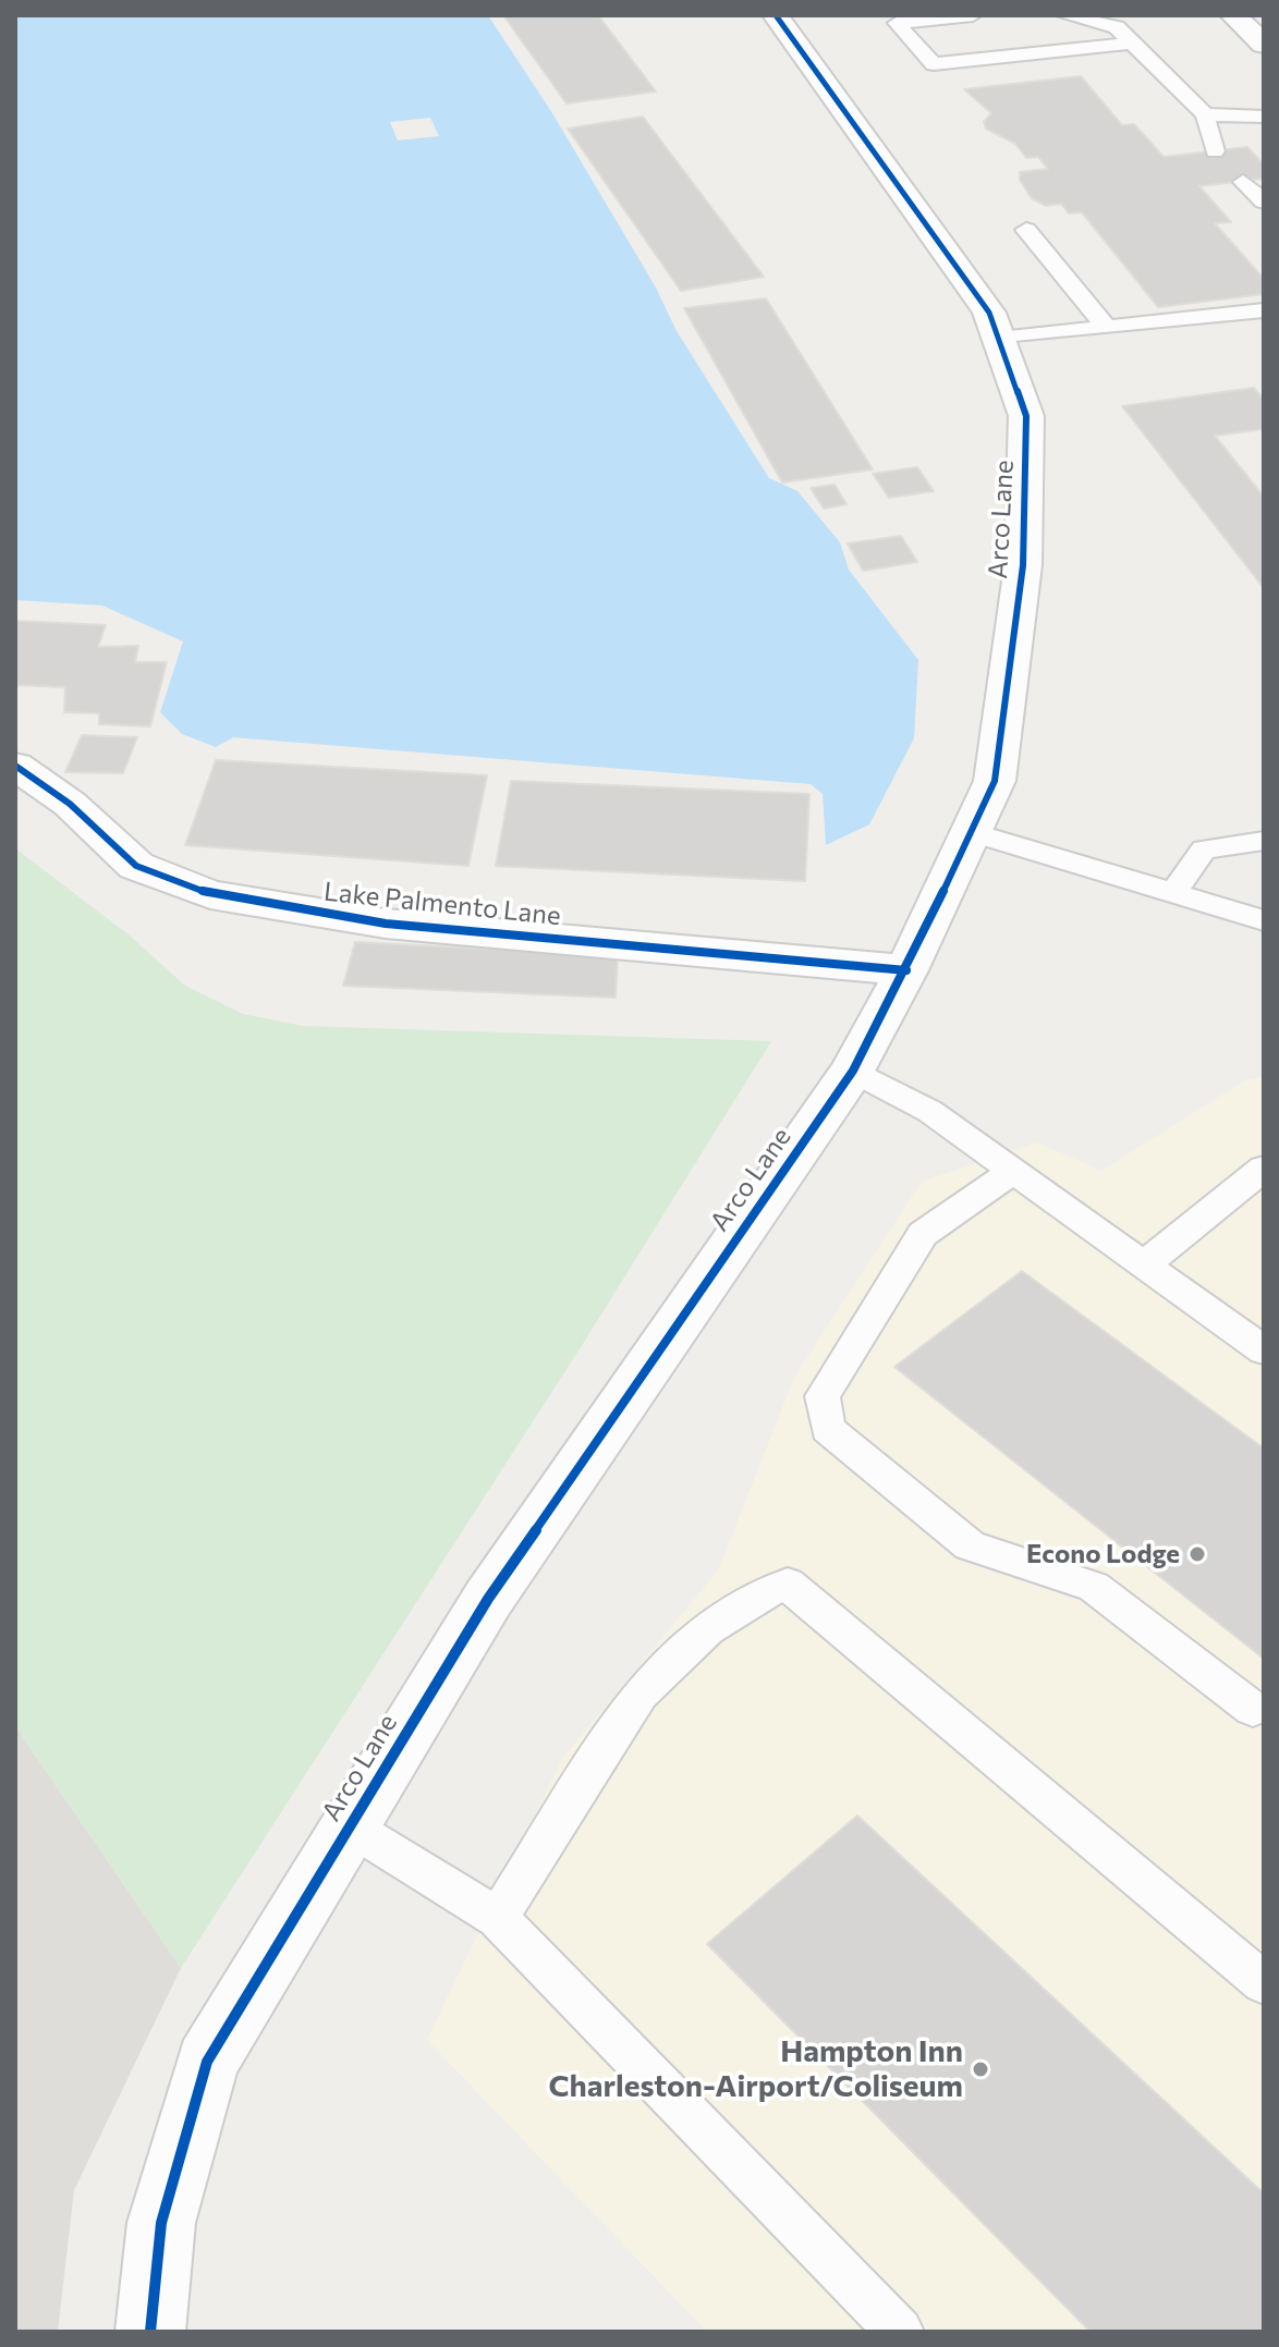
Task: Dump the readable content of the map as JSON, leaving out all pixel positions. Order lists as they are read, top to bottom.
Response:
{
  "streets": {
    "street": ["Arco Lane", "Lake Palmento Lane"]
  },
  "crossings": [
    ["Arco Lane", "Lake Palmento Lane"]
  ],
  "places": ["Econo Lodge", "Hampton Inn Charleston-Airport/Coliseum"]
}
